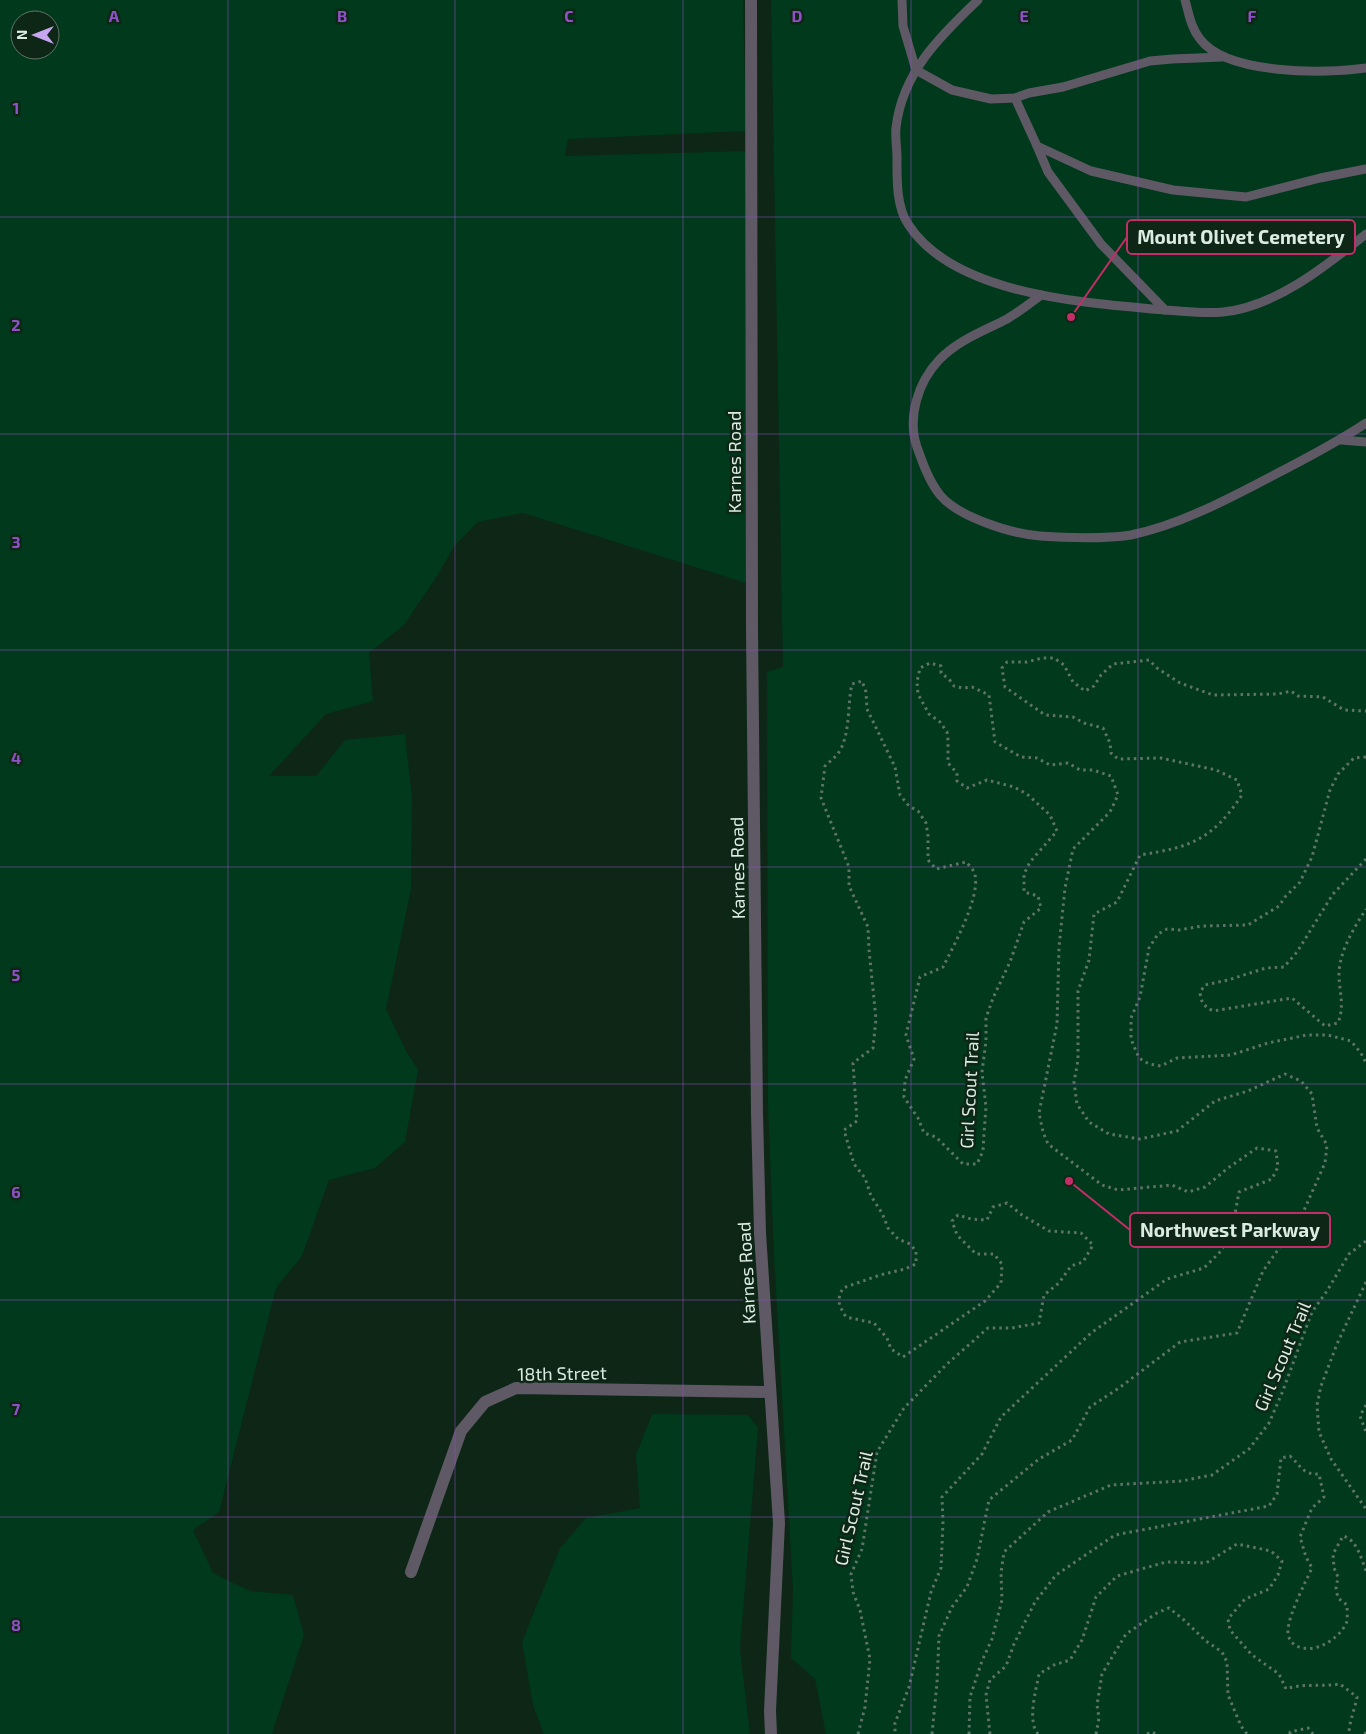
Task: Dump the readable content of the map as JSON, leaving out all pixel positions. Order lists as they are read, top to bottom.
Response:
{
  "streets": {
    "street": ["Karnes Road", "18th Street"],
    "path": ["Girl Scout Trail"]
  },
  "crossings": [
    ["Karnes Road", "18th Street"]
  ],
  "places": ["Mount Olivet Cemetery", "Northwest Parkway"],
  "north": "left",
  "grid": {
    "columns": [
      "A",
      "B",
      "C",
      "D",
      "E",
      "F"
    ],
    "rows": [
      "1",
      "2",
      "3",
      "4",
      "5",
      "6",
      "7",
      "8"
    ]
  }
}
